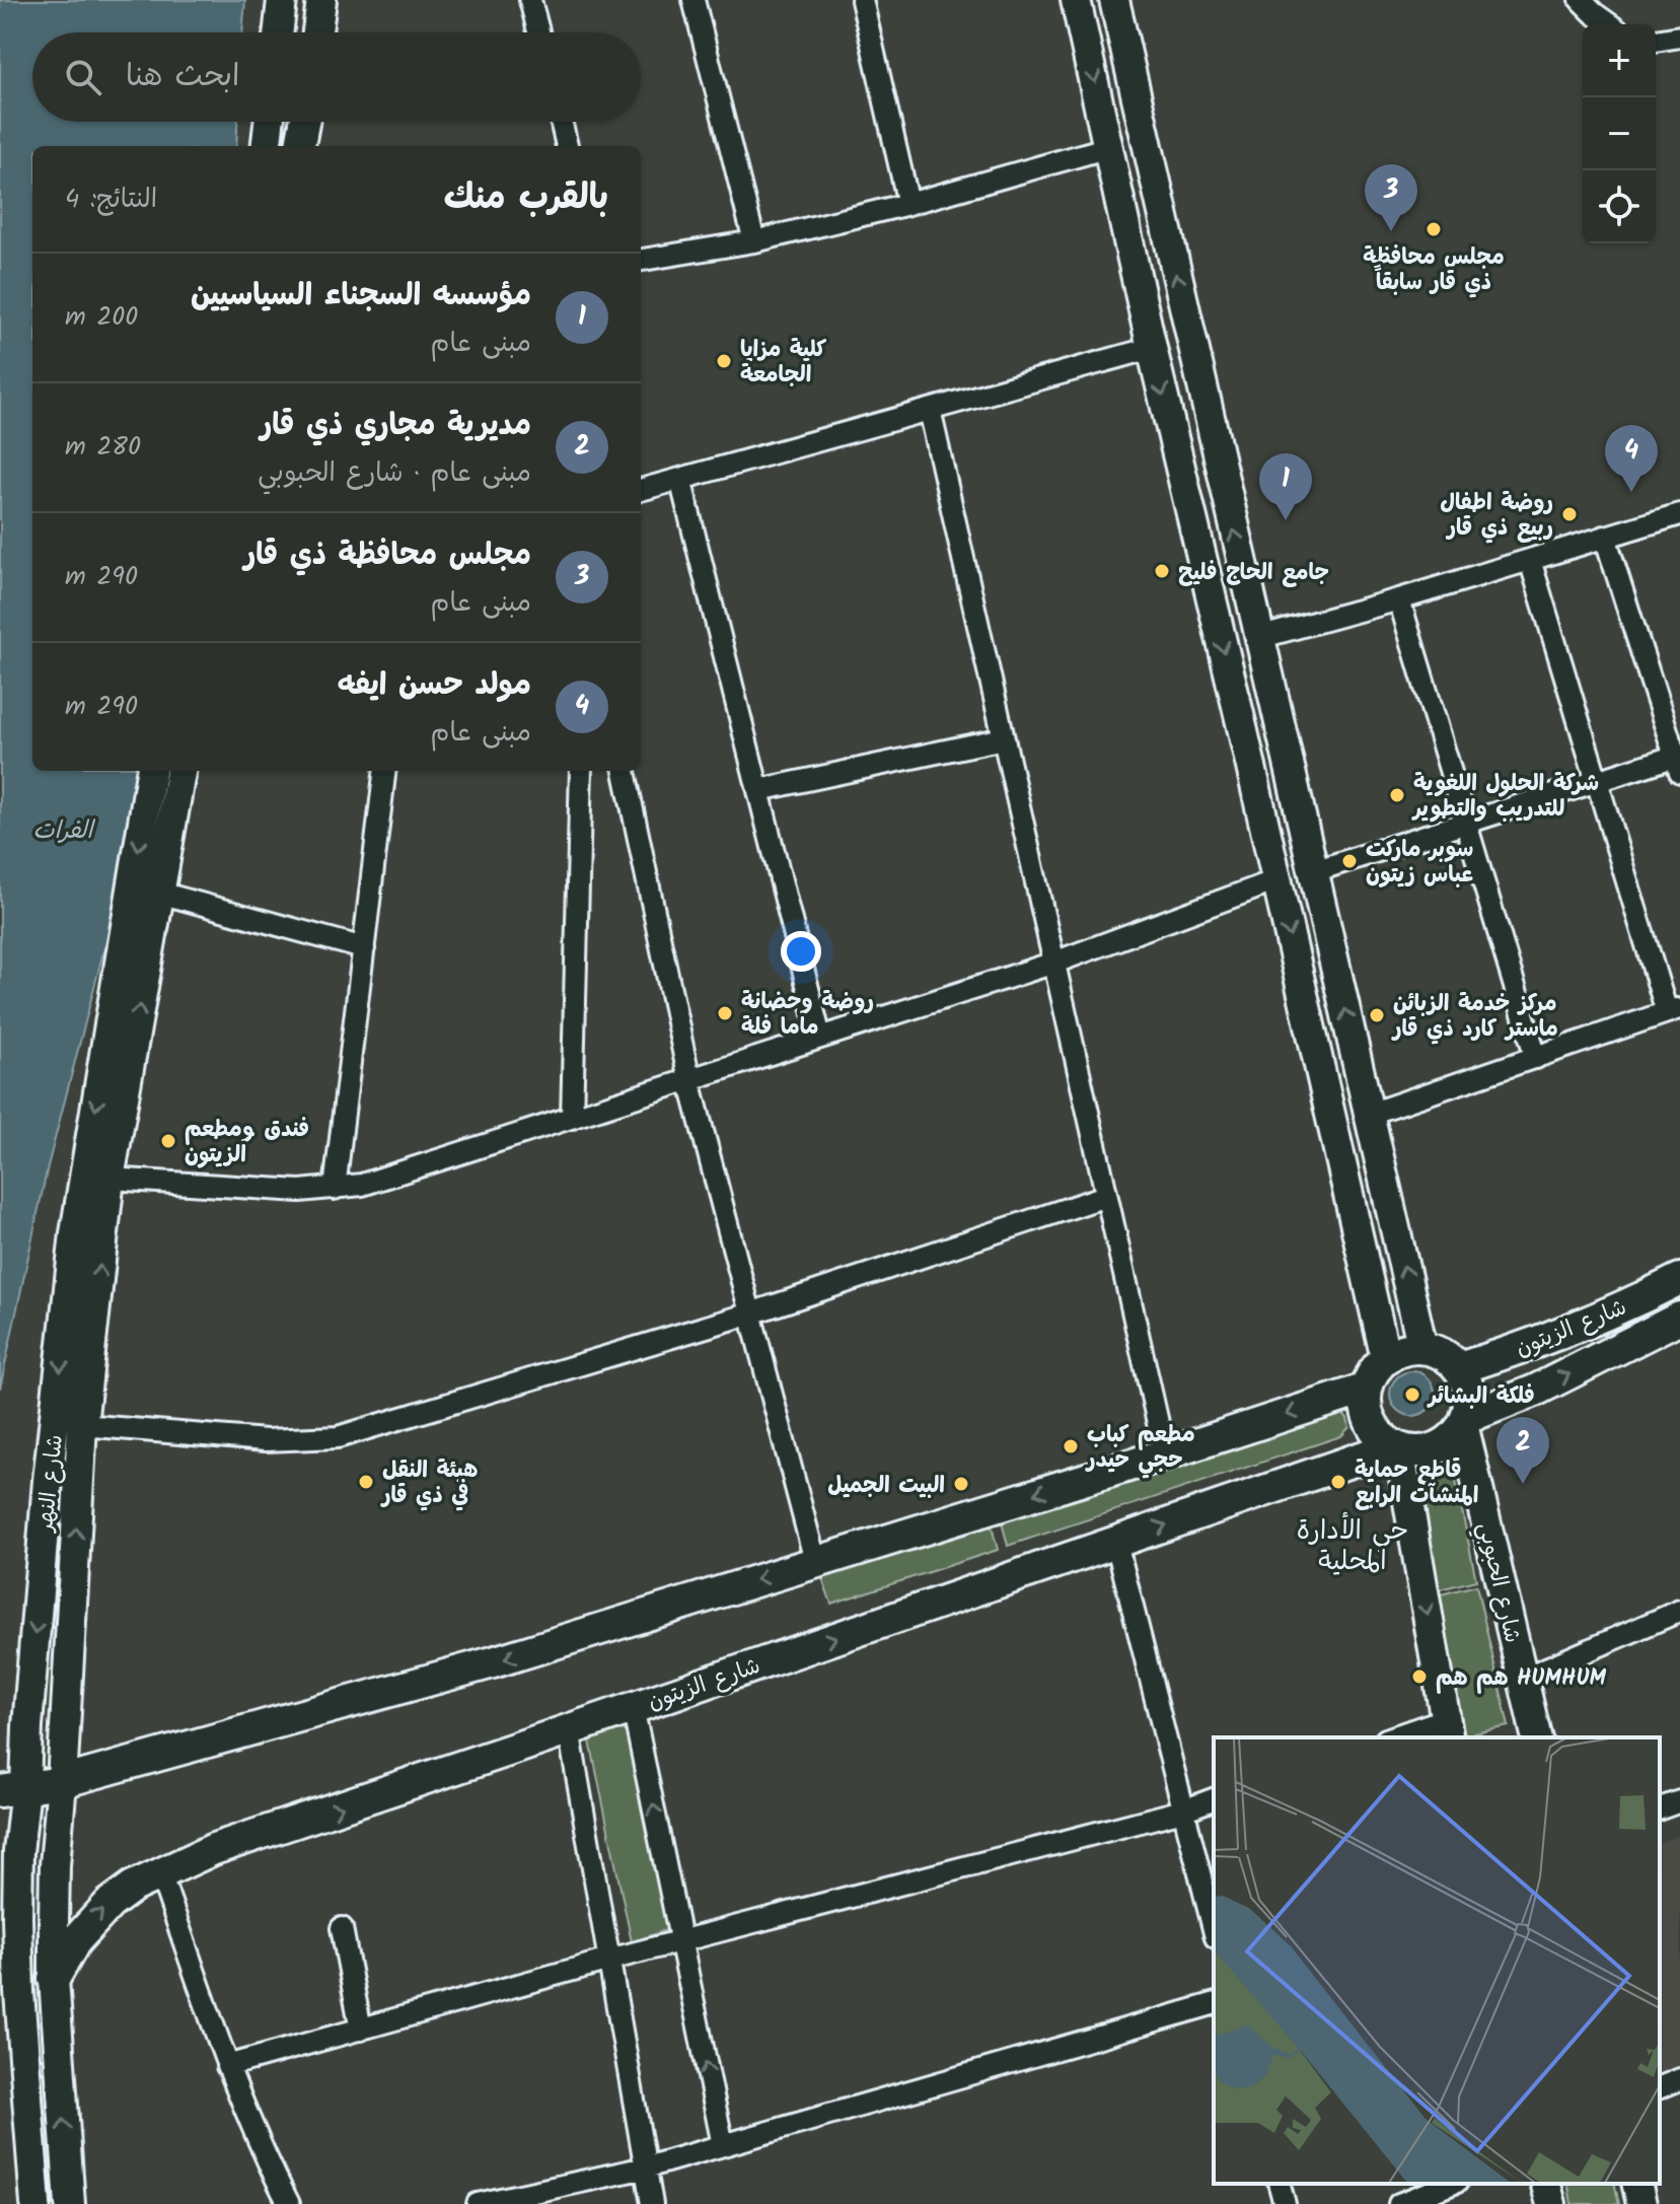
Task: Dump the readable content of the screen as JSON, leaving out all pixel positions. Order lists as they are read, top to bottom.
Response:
{
  "streets": {
    "main road": ["شارع الزيتون", "شارع النهر", "شارع الحبوبي"]
  },
  "crossings": [
    ["شارع الزيتون", "شارع النهر"],
    ["شارع الزيتون", "شارع الحبوبي"]
  ],
  "districts": ["حي الأدارة المحلية"],
  "water": ["الفرات"],
  "places": [
    "مجلس محافظة ذي قار سابقاً",
    "كلية مزايا الجامعة",
    "روضة اطفال ربيع ذي قار",
    "جامع الحاج فليح",
    "شركة الحلول اللغوية للتدريب والتطوير",
    "سوبر ماركت عباس زيتون",
    "روضة وحضانة ماما فلة",
    "مركز خدمة الزبائن ماستر كارد ذي قار",
    "فندق ومطعم الزيتون",
    "فلكة البشائر",
    "مطعم كباب حجي حيدر",
    "هيئة النقل في ذي قار",
    "قاطع حماية المنشآت الرابع",
    "البيت الجميل",
    "هم هم HUMHUM"
  ],
  "page": {
    "map_buttons": ["+", "−"],
    "search": "ابحث هنا",
    "heading": ["بالقرب منك", "النتائج: 4"],
    "pins": [
      "3",
      "4",
      "1",
      "2"
    ],
    "list": [
      {
        "mark": "1",
        "name": "مؤسسه السجناء السياسيين",
        "note": "مبنى عام",
        "value": "200 m"
      },
      {
        "mark": "2",
        "name": "مديرية مجاري ذي قار",
        "note": "مبنى عام · شارع الحبوبي",
        "value": "280 m"
      },
      {
        "mark": "3",
        "name": "مجلس محافظة ذي قار",
        "note": "مبنى عام",
        "value": "290 m"
      },
      {
        "mark": "4",
        "name": "مولد حسن ايفه",
        "note": "مبنى عام",
        "value": "290 m"
      }
    ]
  }
}
